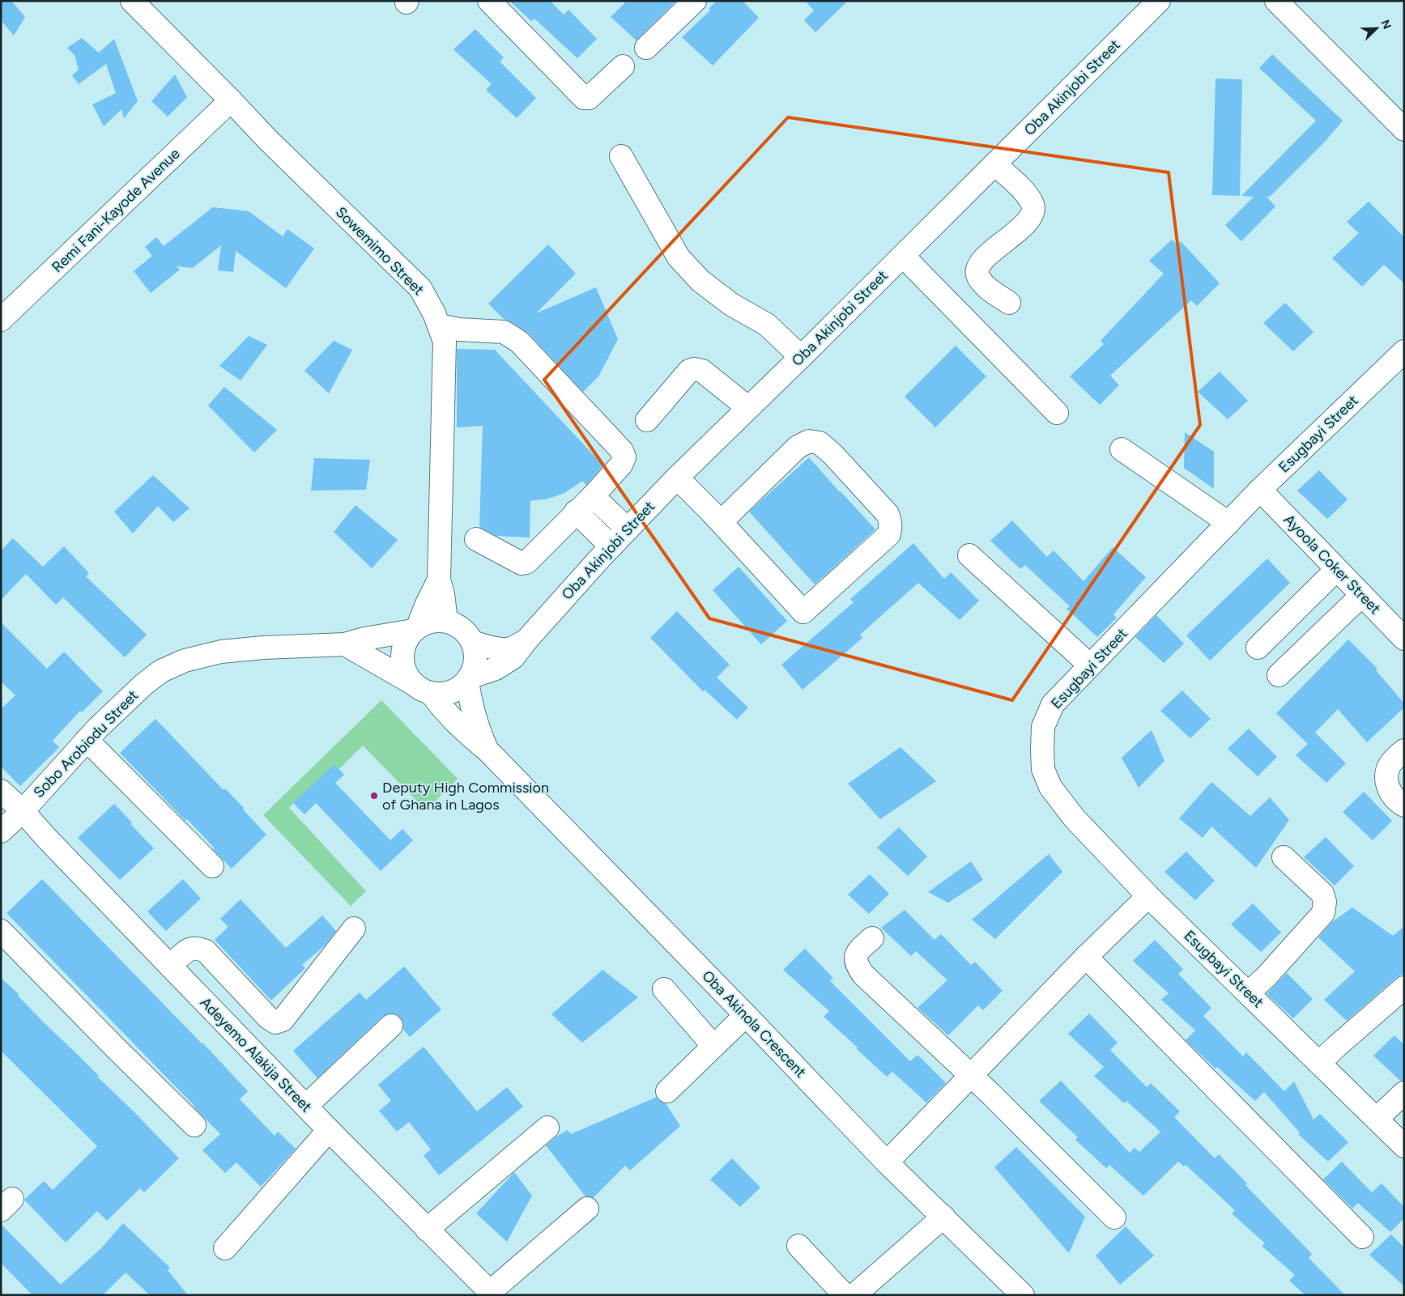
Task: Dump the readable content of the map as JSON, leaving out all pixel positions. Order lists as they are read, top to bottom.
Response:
{
  "streets": {
    "street": [
      "Oba Akinjobi Street",
      "Remi Fani-Kayode Avenue",
      "Sowemimo Street",
      "Esugbayi Street",
      "Ayoola Coker Street",
      "Sobo Arobiodu Street",
      "Oba Akinola Crescent",
      "Adeyemo Alakija Street"
    ]
  },
  "crossings": [
    ["Oba Akinjobi Street", "Sowemimo Street"],
    ["Oba Akinjobi Street", "Sobo Arobiodu Street"],
    ["Oba Akinjobi Street", "Oba Akinola Crescent"],
    ["Remi Fani-Kayode Avenue", "Sowemimo Street"],
    ["Sowemimo Street", "Sobo Arobiodu Street"],
    ["Sowemimo Street", "Oba Akinola Crescent"],
    ["Esugbayi Street", "Ayoola Coker Street"],
    ["Sobo Arobiodu Street", "Oba Akinola Crescent"],
    ["Sobo Arobiodu Street", "Adeyemo Alakija Street"]
  ],
  "places": ["Deputy High Commission of Ghana in Lagos"],
  "north": "top right"
}
